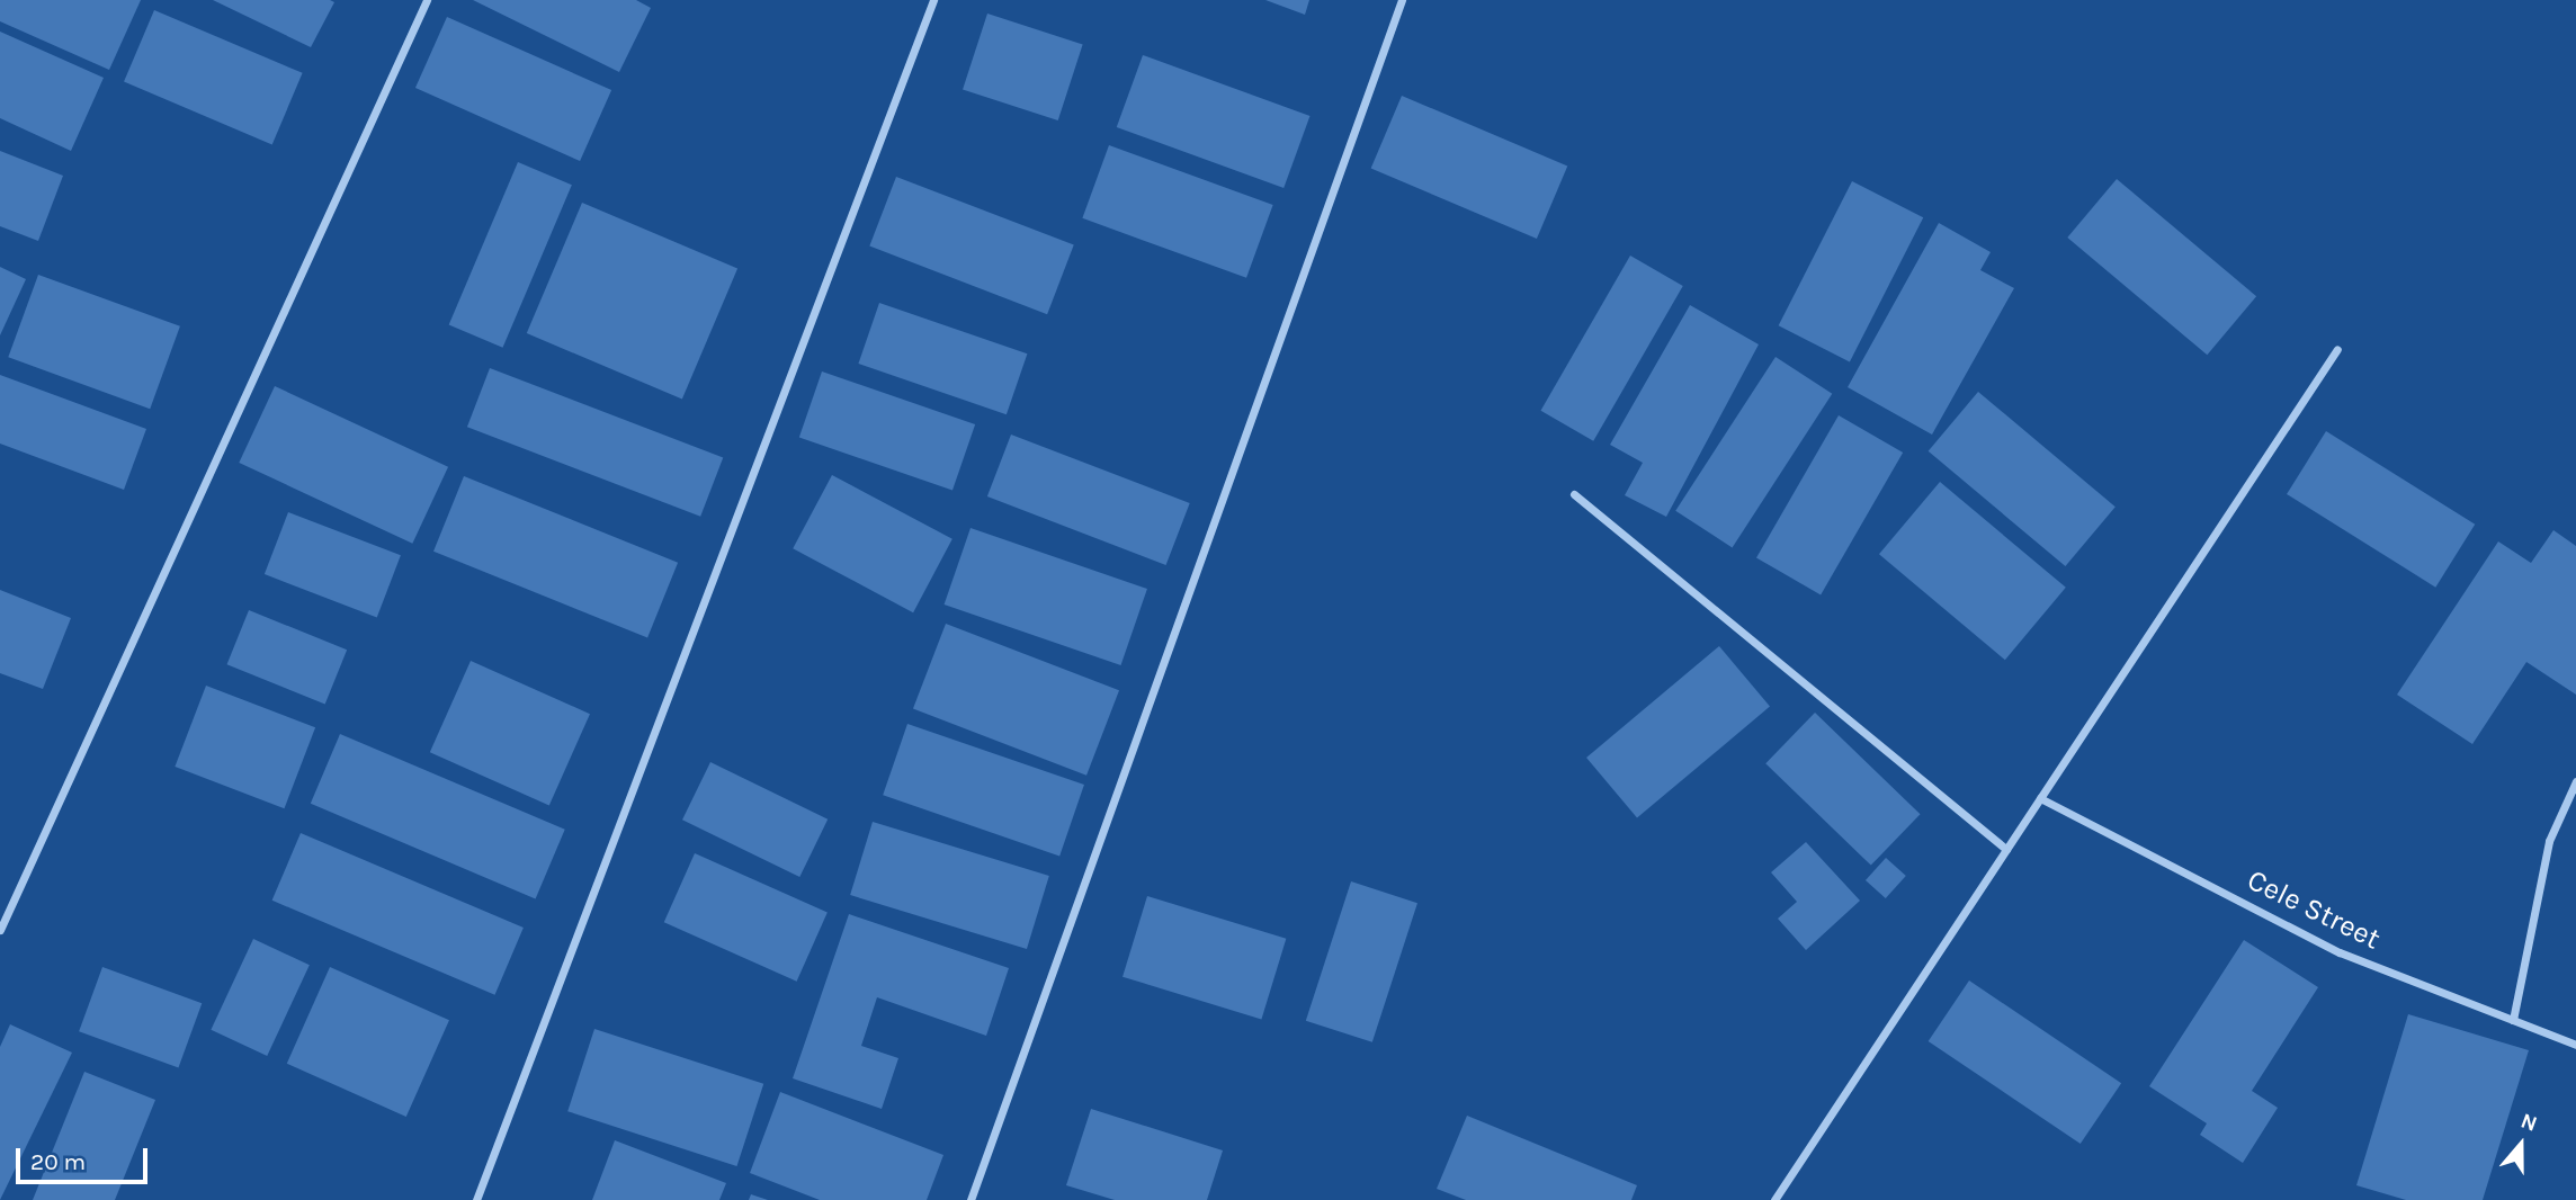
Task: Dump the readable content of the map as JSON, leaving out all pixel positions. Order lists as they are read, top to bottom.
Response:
{
  "streets": {
    "street": ["Cele Street"]
  },
  "scale_bar": "20 m",
  "north": "top"
}
